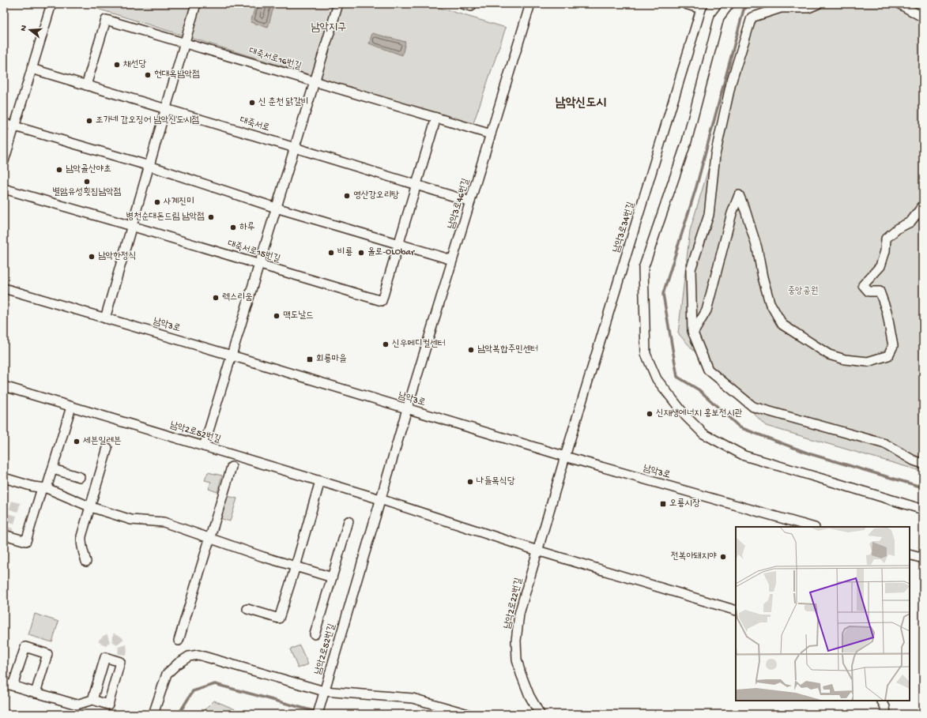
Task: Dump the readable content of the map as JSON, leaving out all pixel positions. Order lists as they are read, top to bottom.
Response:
{
  "streets": {
    "street": [
      "대죽서로16번길",
      "대죽서로",
      "남악3로46번길",
      "남악3로34번길",
      "대죽서로15번길",
      "남악3로",
      "남악2로52번길",
      "남악2로22번길"
    ]
  },
  "crossings": [
    ["대죽서로16번길", "대죽서로"],
    ["대죽서로16번길", "남악3로46번길"],
    ["대죽서로", "남악3로46번길"],
    ["대죽서로", "대죽서로15번길"],
    ["남악3로46번길", "남악3로"],
    ["남악3로46번길", "남악2로52번길"],
    ["남악3로34번길", "남악3로"],
    ["남악3로34번길", "남악2로22번길"],
    ["남악3로", "남악2로52번길"],
    ["남악3로", "남악2로22번길"]
  ],
  "districts": ["남악지구", "남악신도시"],
  "parks": ["중앙공원"],
  "places": {
    "other": [
      "채선당",
      "현대옥남악점",
      "신 춘천 닭갈비",
      "조가네 갑오징어 남악신도시점",
      "남악골산야초",
      "별암유성횟집남악점",
      "영산강오리탕",
      "사계진미",
      "병천순대돈드림 남악점",
      "하루",
      "비룡",
      "올로-OLObar",
      "남악한정식",
      "렉스리움",
      "맥도날드",
      "신우메디컬센터",
      "남악복합주민센터",
      "신재생에너지 홍보전시관",
      "세븐일레븐",
      "나들목식당",
      "전복아돼지야"
    ],
    "transit": ["회룡마을", "오룡시장"]
  },
  "north": "left"
}
